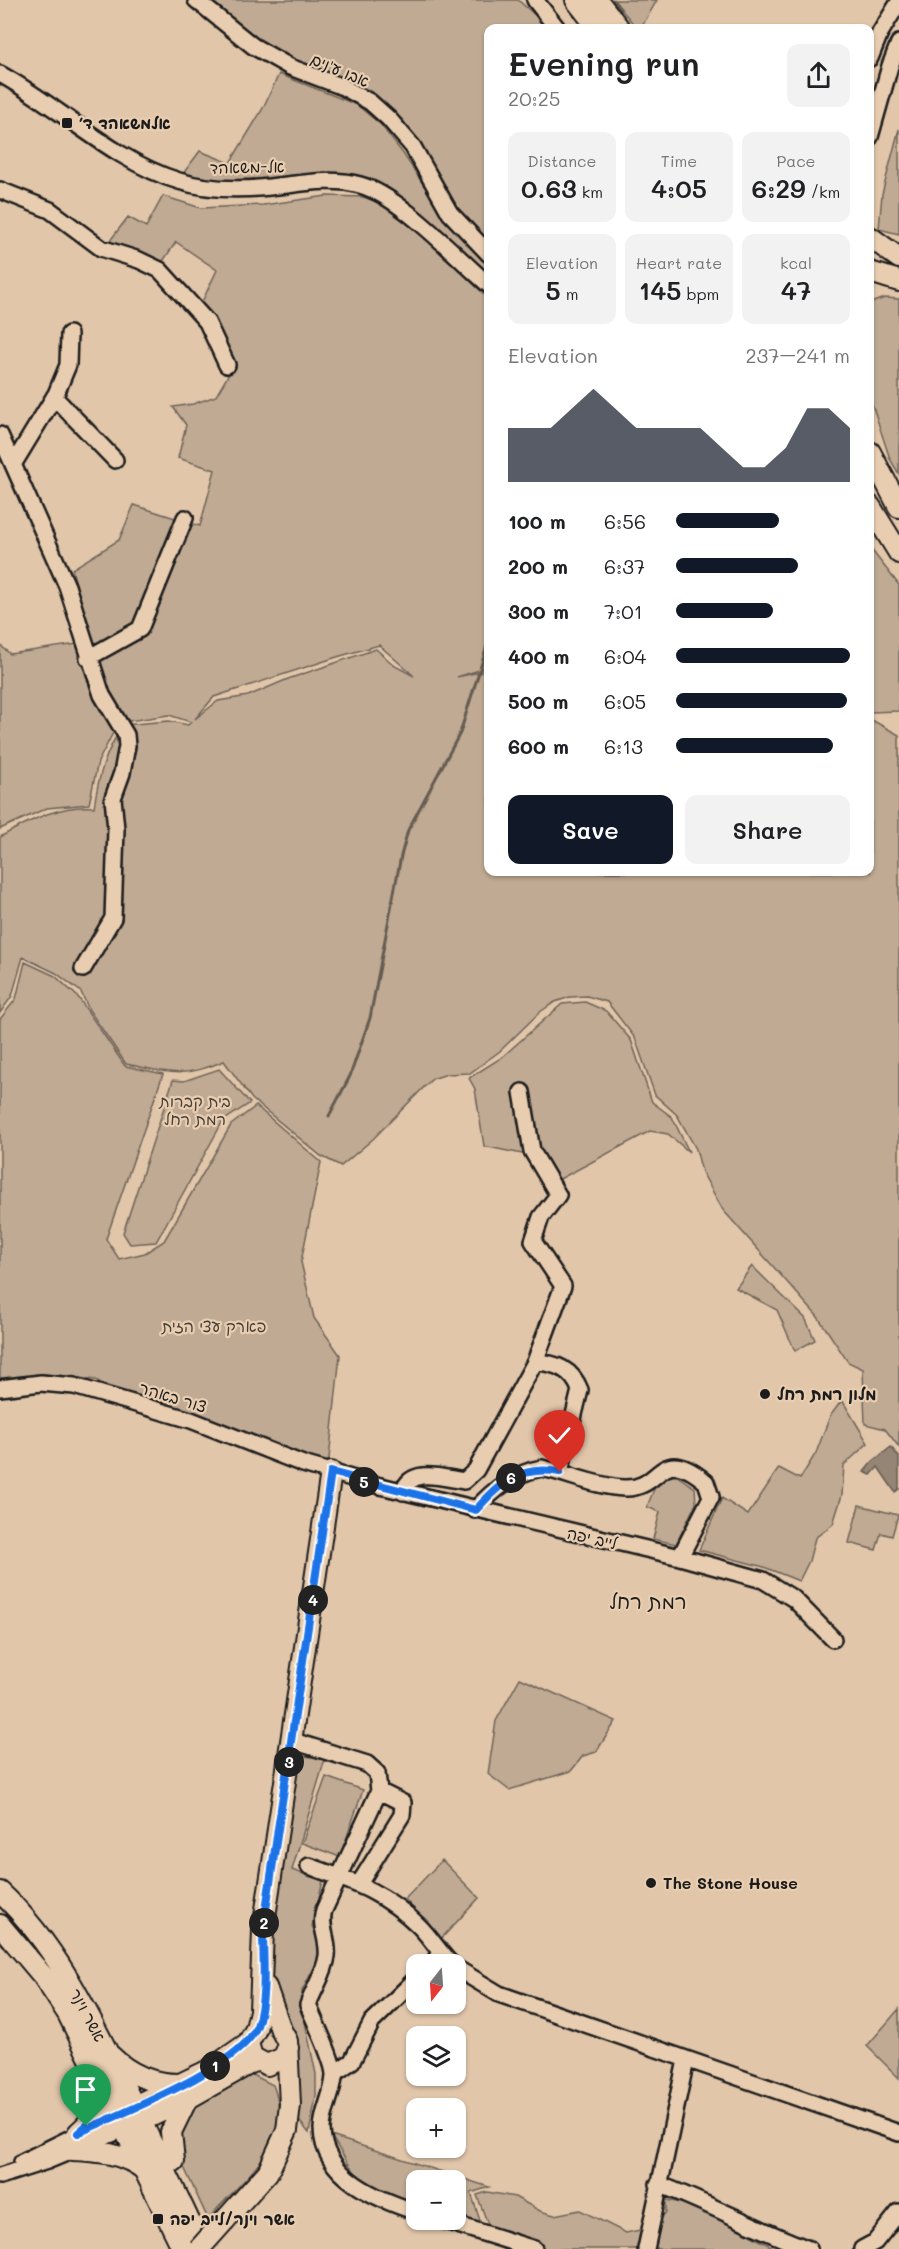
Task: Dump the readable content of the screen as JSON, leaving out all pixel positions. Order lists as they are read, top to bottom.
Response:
{
  "streets": {
    "main road": ["אשר וינר"],
    "street": [
      "אבו ע'נים",
      "אל-משאהד",
      "צור באהר",
      "לייב יפה"
    ]
  },
  "crossings": [
    ["צור באהר", "לייב יפה"]
  ],
  "districts": ["רמת רחל"],
  "parks": ["בית קברות רמת רחל", "פארק עצי הזית"],
  "places": {
    "transit": ["אלמשאהד ד׳", "אשר וינר/לייב יפה"],
    "other": ["מלון רמת רחל", "The Stone House"]
  },
  "north": "bottom",
  "page": {
    "heading": ["Evening run", "20:25"],
    "stats": [
      ["Distance", "0.63 km"],
      ["Time", "4:05"],
      ["Pace", "6:29 /km"],
      ["Elevation", "5 m"],
      ["Heart rate", "145 bpm"],
      ["kcal", "47"]
    ],
    "chart": ["Elevation", "237–241 m"],
    "list": [
      {
        "name": "100 m",
        "note": "6:56"
      },
      {
        "name": "200 m",
        "note": "6:37"
      },
      {
        "name": "300 m",
        "note": "7:01"
      },
      {
        "name": "400 m",
        "note": "6:04"
      },
      {
        "name": "500 m",
        "note": "6:05"
      },
      {
        "name": "600 m",
        "note": "6:13"
      }
    ],
    "buttons": ["Save", "Share"],
    "pins": [
      "6",
      "5",
      "4",
      "3",
      "2",
      "1"
    ],
    "map_buttons": ["+", "−"]
  }
}
